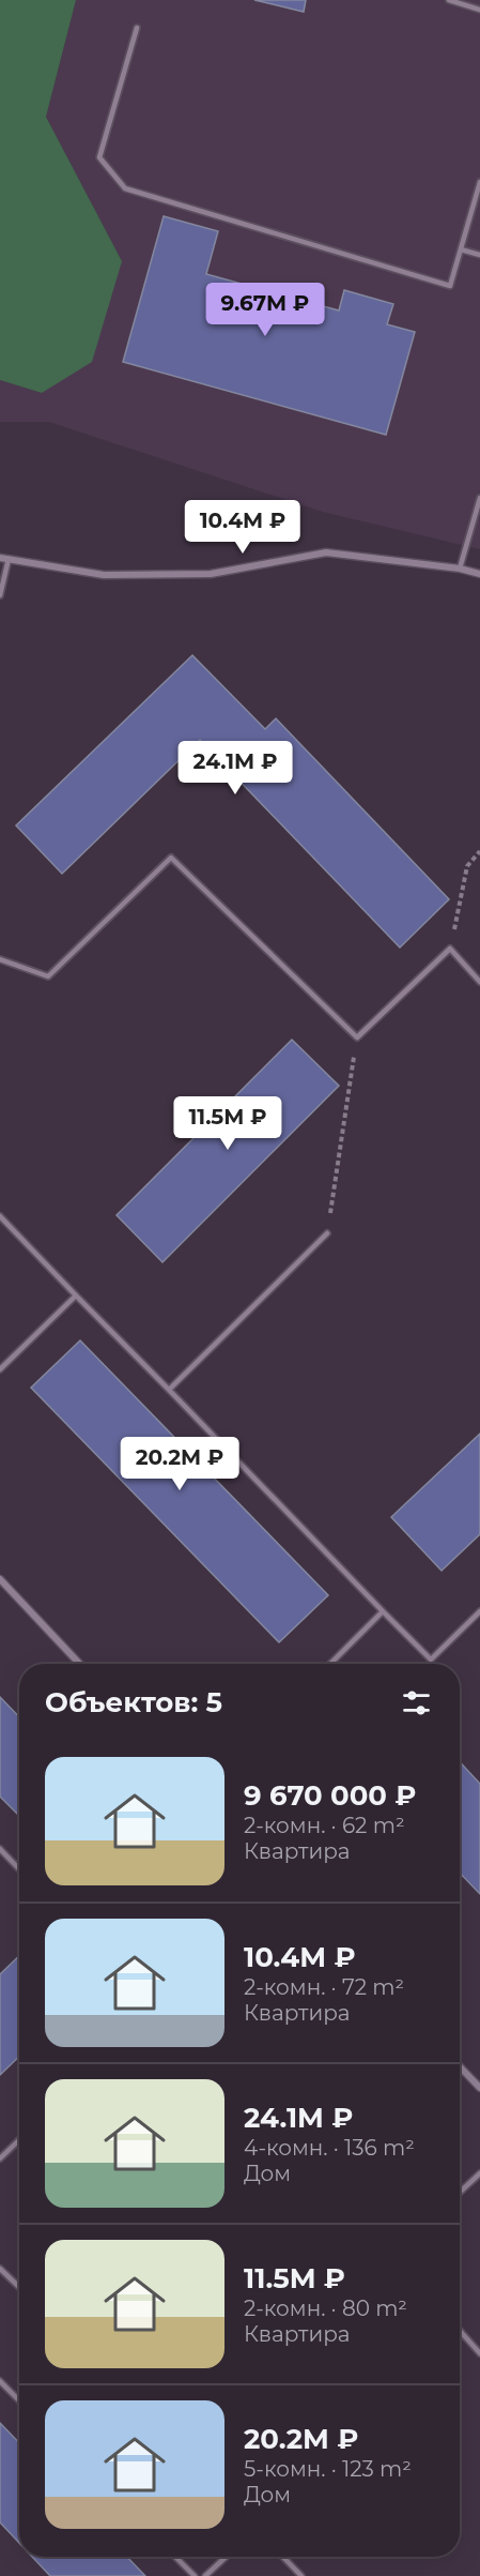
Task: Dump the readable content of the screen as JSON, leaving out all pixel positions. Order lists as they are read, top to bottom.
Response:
{
  "page": {
    "price": [
      "9.67M ₽",
      "10.4M ₽",
      "24.1M ₽",
      "11.5M ₽",
      "20.2M ₽"
    ],
    "heading": "Объектов: 5",
    "list": [
      {
        "name": "9 670 000 ₽",
        "note": "2-комн. · 62 m² · Квартира"
      },
      {
        "name": "10.4M ₽",
        "note": "2-комн. · 72 m² · Квартира"
      },
      {
        "name": "24.1M ₽",
        "note": "4-комн. · 136 m² · Дом"
      },
      {
        "name": "11.5M ₽",
        "note": "2-комн. · 80 m² · Квартира"
      },
      {
        "name": "20.2M ₽",
        "note": "5-комн. · 123 m² · Дом"
      }
    ]
  }
}
